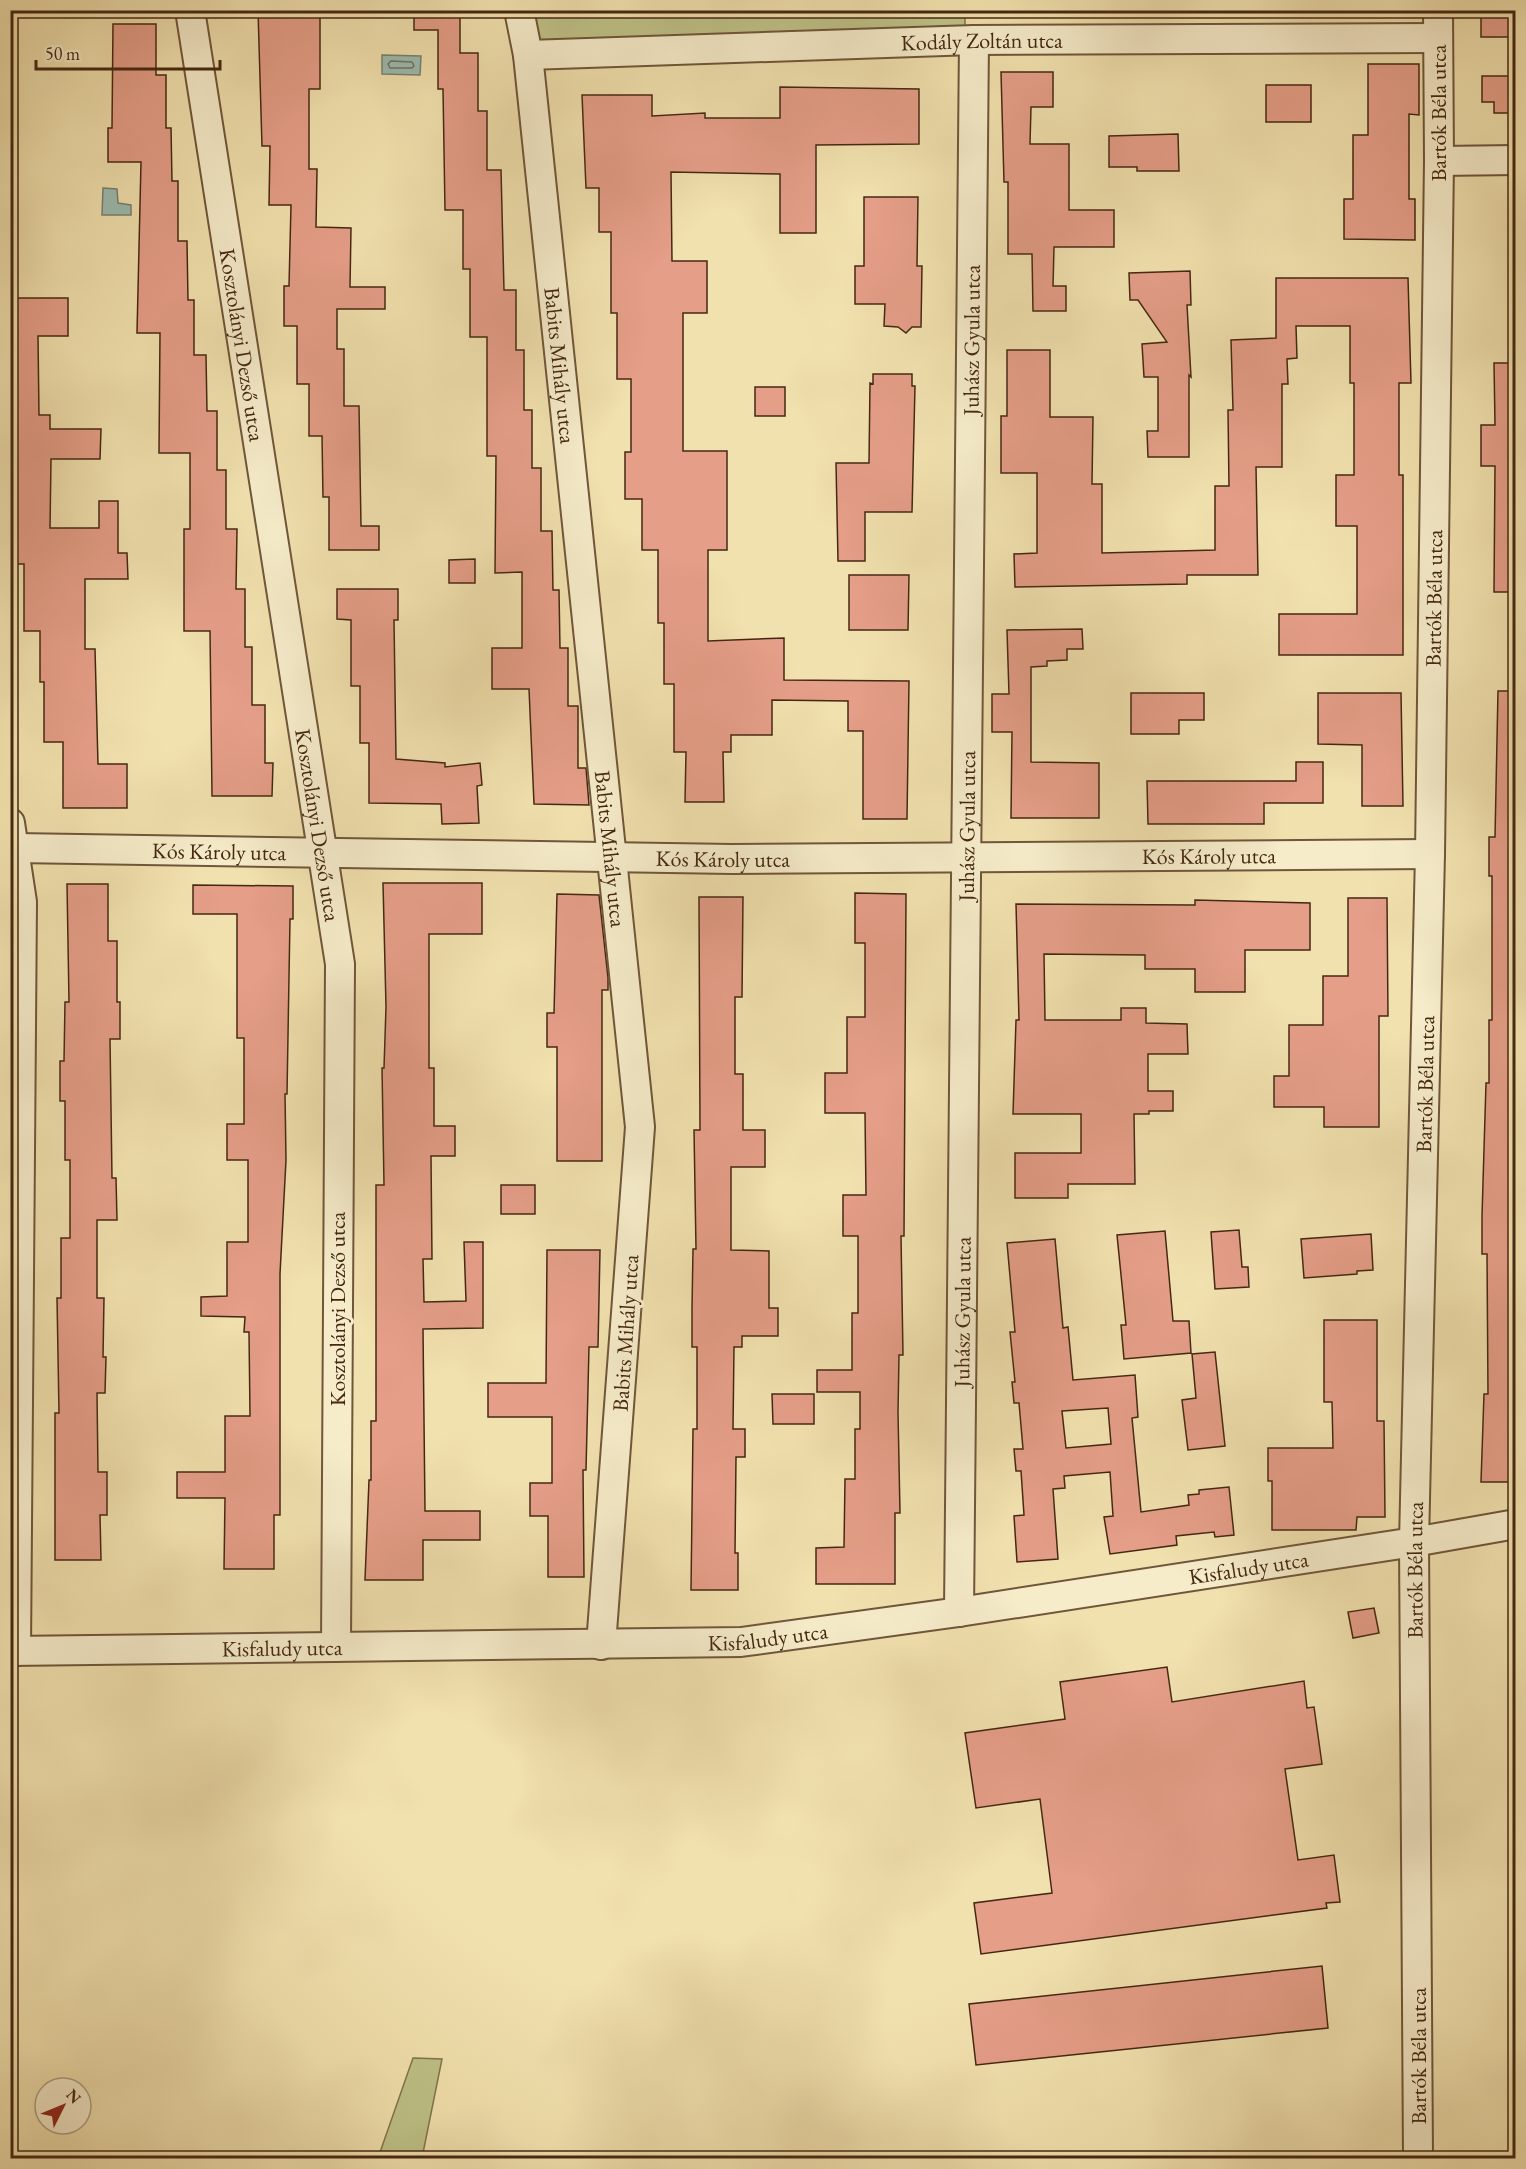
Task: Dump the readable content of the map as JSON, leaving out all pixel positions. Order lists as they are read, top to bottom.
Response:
{
  "streets": {
    "street": [
      "Kodály Zoltán utca",
      "Bartók Béla utca",
      "Juhász Gyula utca",
      "Kosztolányi Dezső utca",
      "Babits Mihály utca",
      "Kós Károly utca",
      "Kisfaludy utca"
    ]
  },
  "crossings": [
    ["Kodály Zoltán utca", "Bartók Béla utca"],
    ["Kodály Zoltán utca", "Juhász Gyula utca"],
    ["Kodály Zoltán utca", "Babits Mihály utca"],
    ["Bartók Béla utca", "Kós Károly utca"],
    ["Bartók Béla utca", "Kisfaludy utca"],
    ["Juhász Gyula utca", "Kós Károly utca"],
    ["Juhász Gyula utca", "Kisfaludy utca"],
    ["Kosztolányi Dezső utca", "Kós Károly utca"],
    ["Kosztolányi Dezső utca", "Kisfaludy utca"],
    ["Babits Mihály utca", "Kós Károly utca"],
    ["Babits Mihály utca", "Kisfaludy utca"]
  ],
  "scale_bar": "50 m",
  "north": "top right"
}
